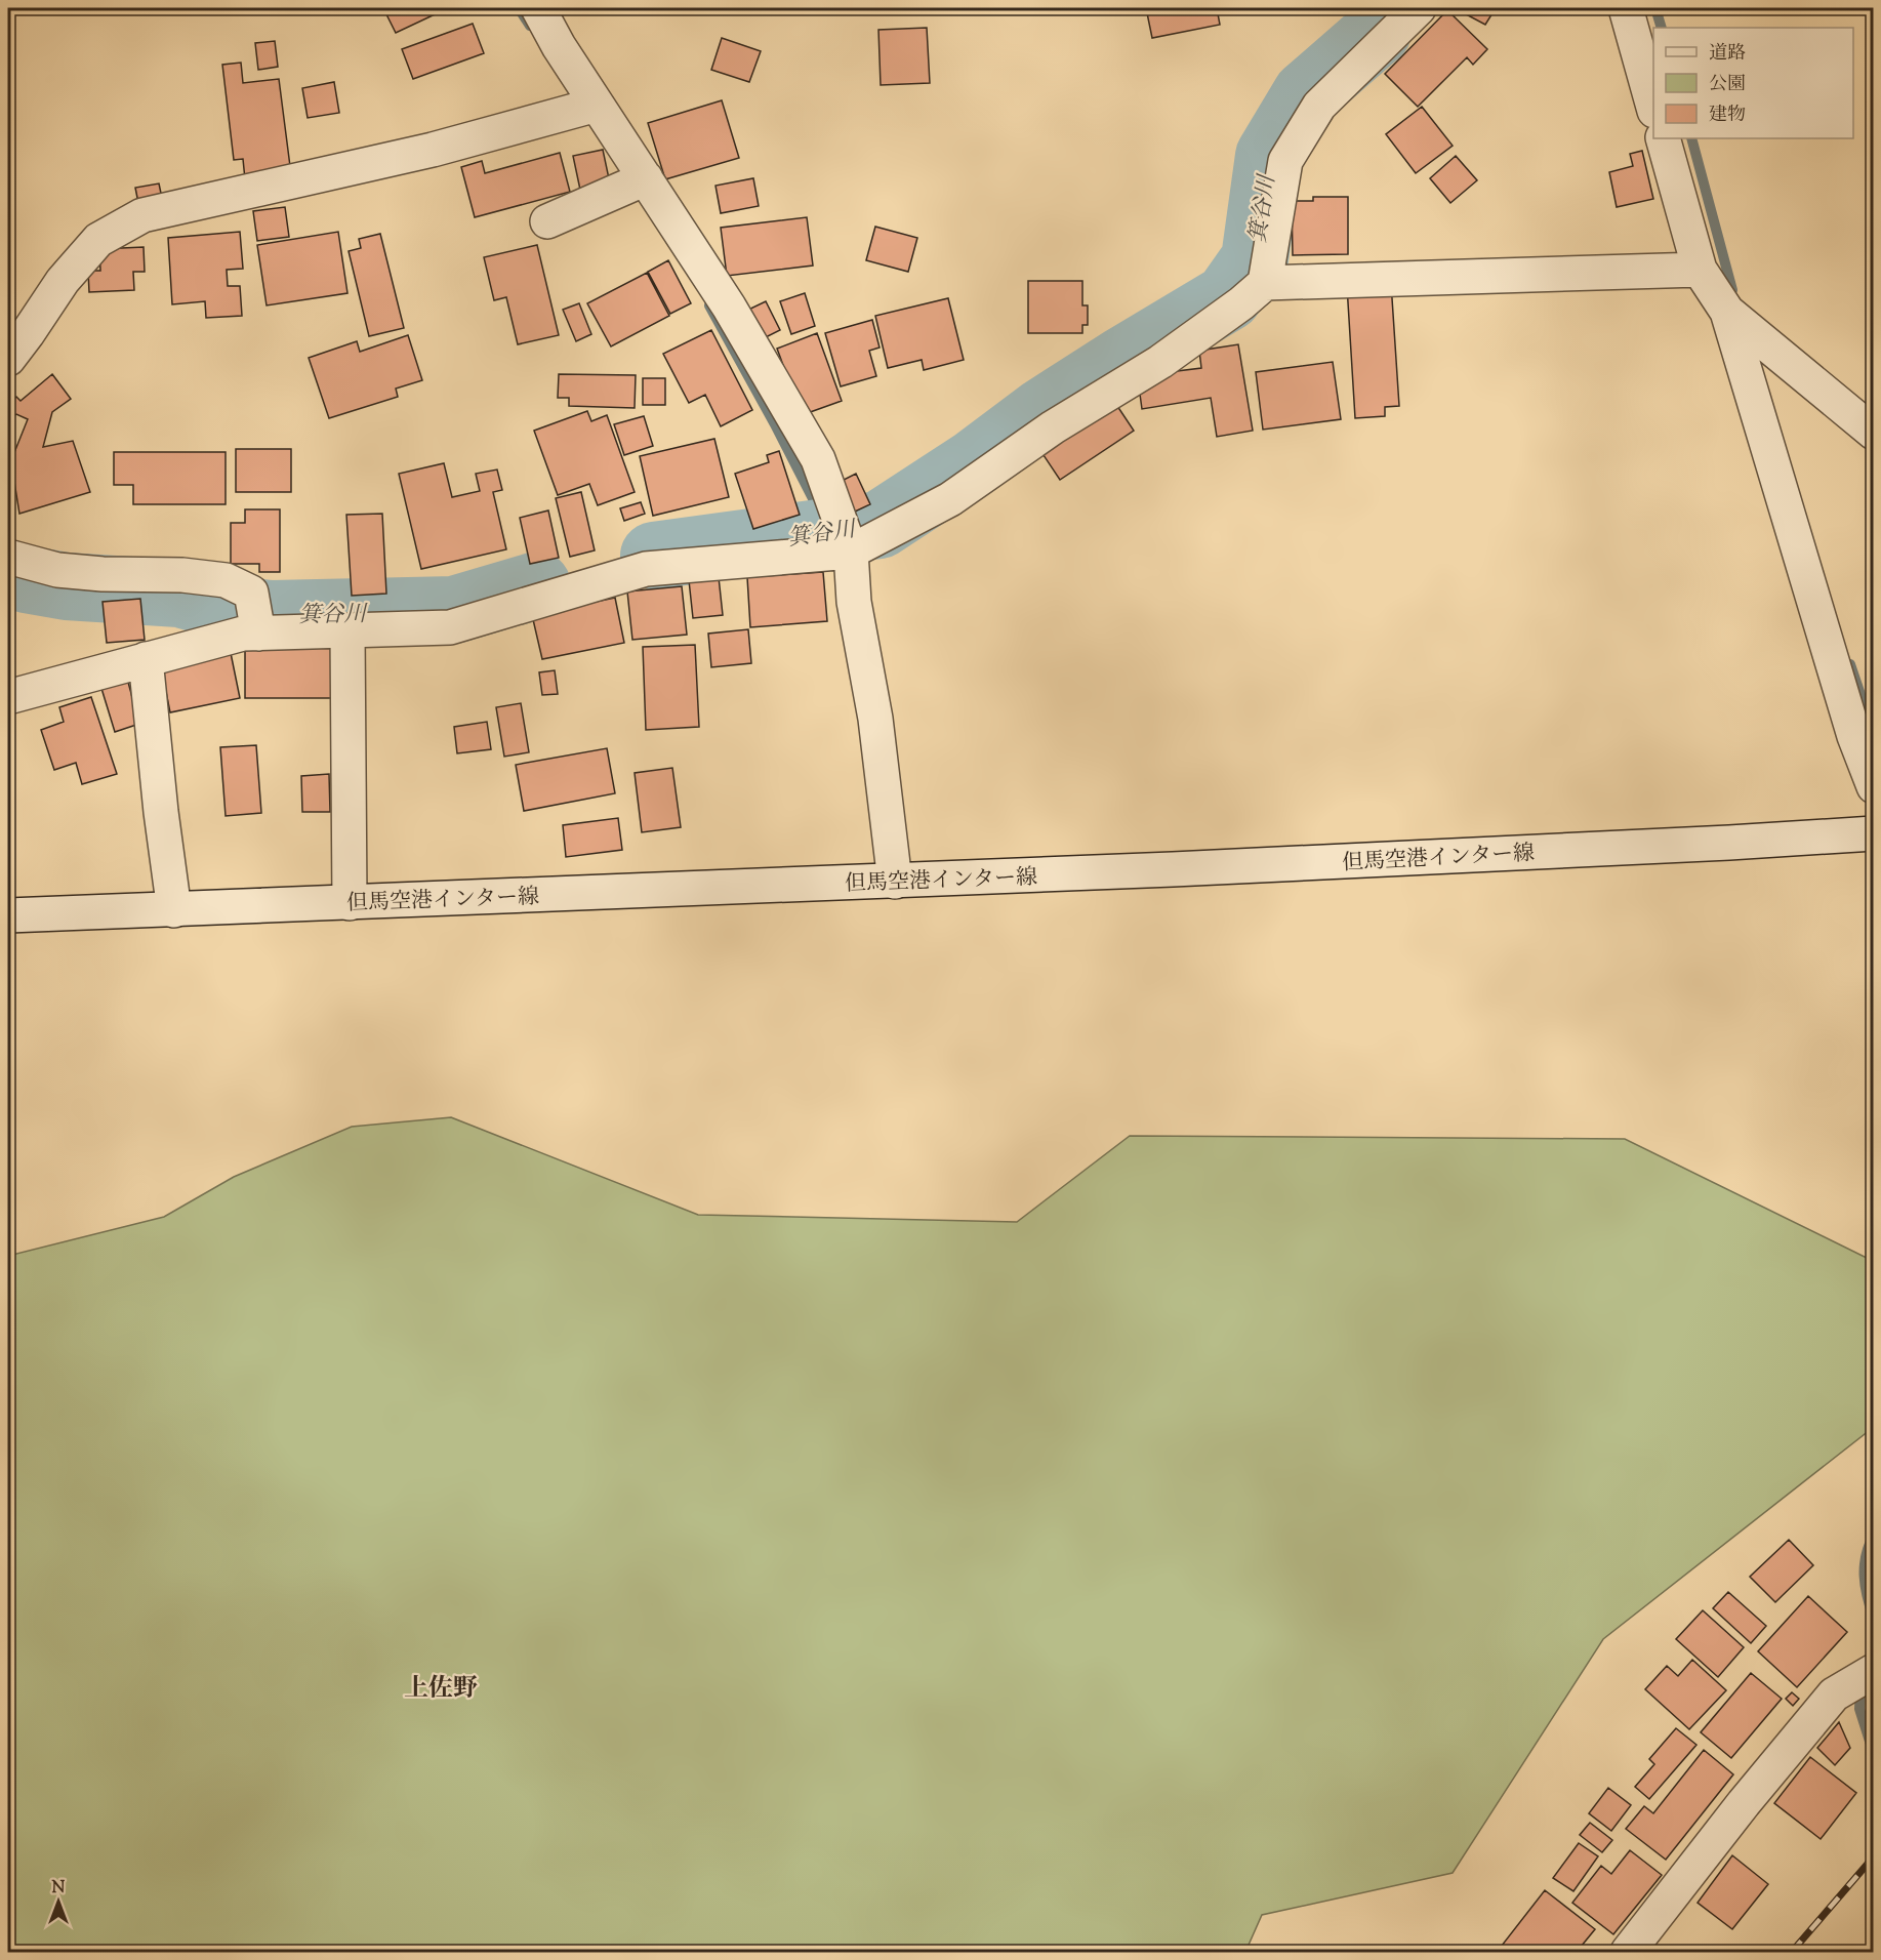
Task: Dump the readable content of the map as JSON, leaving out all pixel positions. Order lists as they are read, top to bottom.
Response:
{
  "streets": {
    "street": ["但馬空港インター線"]
  },
  "districts": ["上佐野"],
  "water": ["箕谷川"],
  "legend": ["道路", "公園", "建物"],
  "north": "top"
}
